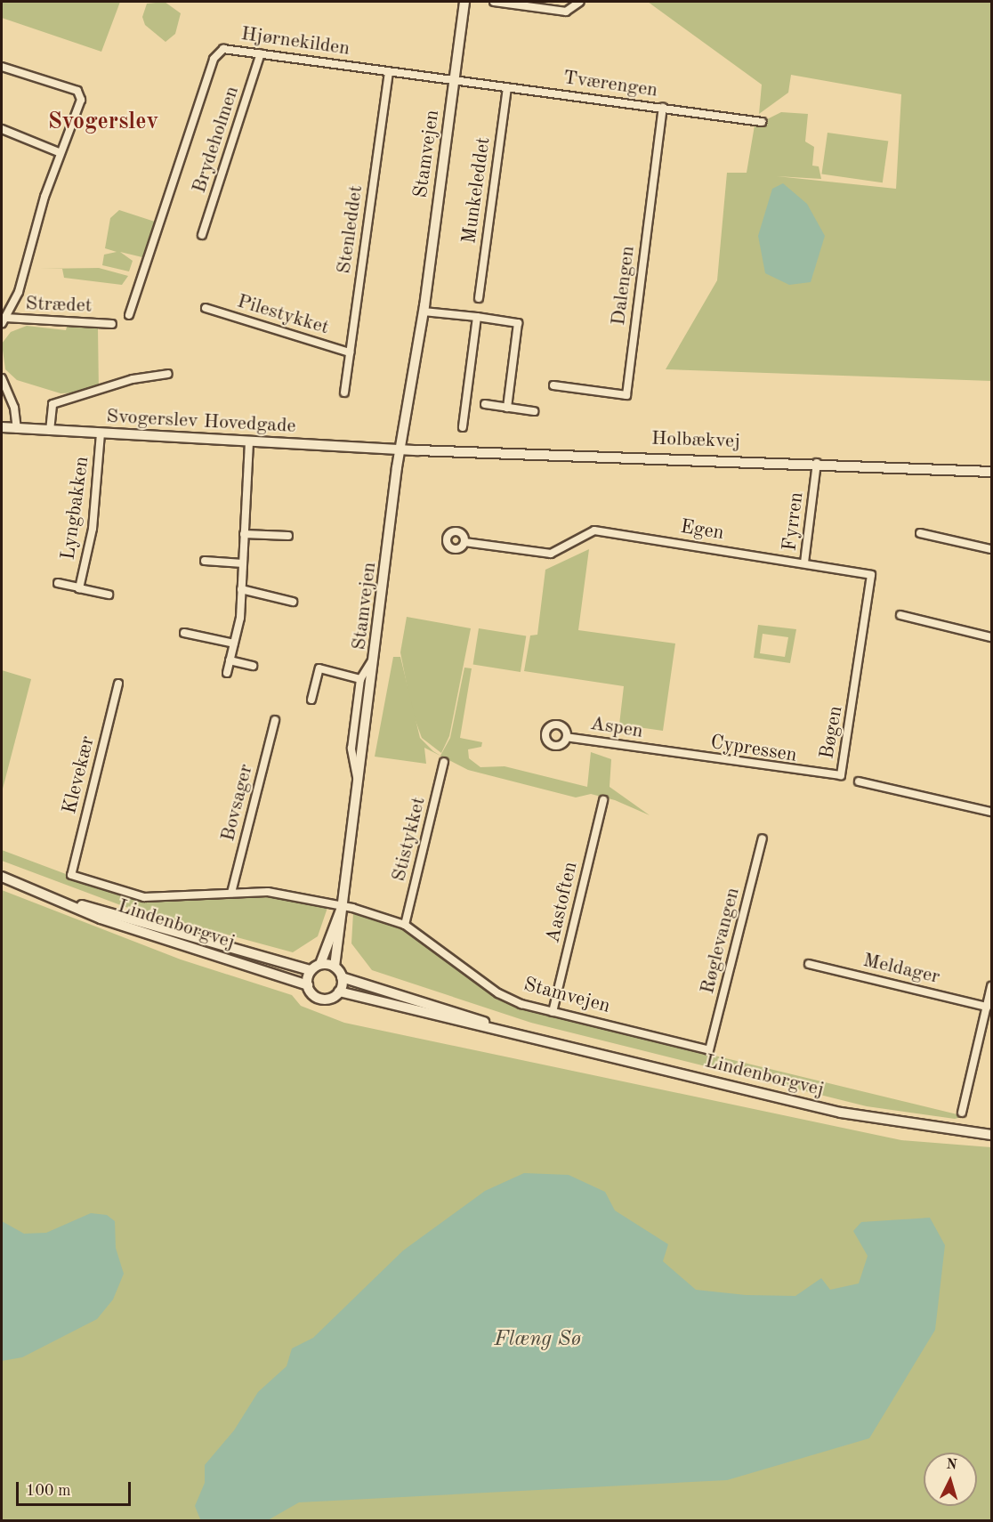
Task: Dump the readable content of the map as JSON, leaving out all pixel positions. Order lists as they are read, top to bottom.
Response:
{
  "streets": {
    "street": [
      "Hjørnekilden",
      "Tværengen",
      "Brydeholmen",
      "Stamvejen",
      "Munkeleddet",
      "Stenleddet",
      "Dalengen",
      "Strædet",
      "Pilestykket",
      "Svogerslev Hovedgade",
      "Holbækvej",
      "Lyngbakken",
      "Fyrren",
      "Egen",
      "Aspen",
      "Bøgen",
      "Cypressen",
      "Klevekær",
      "Bovsager",
      "Stistykket",
      "Aastoften",
      "Lindenborgvej",
      "Røglevangen",
      "Meldager"
    ]
  },
  "crossings": [
    ["Hjørnekilden", "Tværengen"],
    ["Hjørnekilden", "Brydeholmen"],
    ["Hjørnekilden", "Stamvejen"],
    ["Hjørnekilden", "Stenleddet"],
    ["Tværengen", "Stamvejen"],
    ["Tværengen", "Munkeleddet"],
    ["Tværengen", "Dalengen"],
    ["Stamvejen", "Svogerslev Hovedgade"],
    ["Stamvejen", "Holbækvej"],
    ["Stamvejen", "Klevekær"],
    ["Stamvejen", "Bovsager"],
    ["Stamvejen", "Stistykket"],
    ["Stamvejen", "Aastoften"],
    ["Stamvejen", "Lindenborgvej"],
    ["Stamvejen", "Røglevangen"],
    ["Stenleddet", "Pilestykket"],
    ["Svogerslev Hovedgade", "Holbækvej"],
    ["Svogerslev Hovedgade", "Lyngbakken"],
    ["Holbækvej", "Fyrren"],
    ["Fyrren", "Egen"],
    ["Fyrren", "Bøgen"],
    ["Aspen", "Cypressen"],
    ["Bøgen", "Cypressen"]
  ],
  "districts": ["Svogerslev"],
  "water": ["Flæng Sø"],
  "scale_bar": "100 m",
  "north": "top"
}
